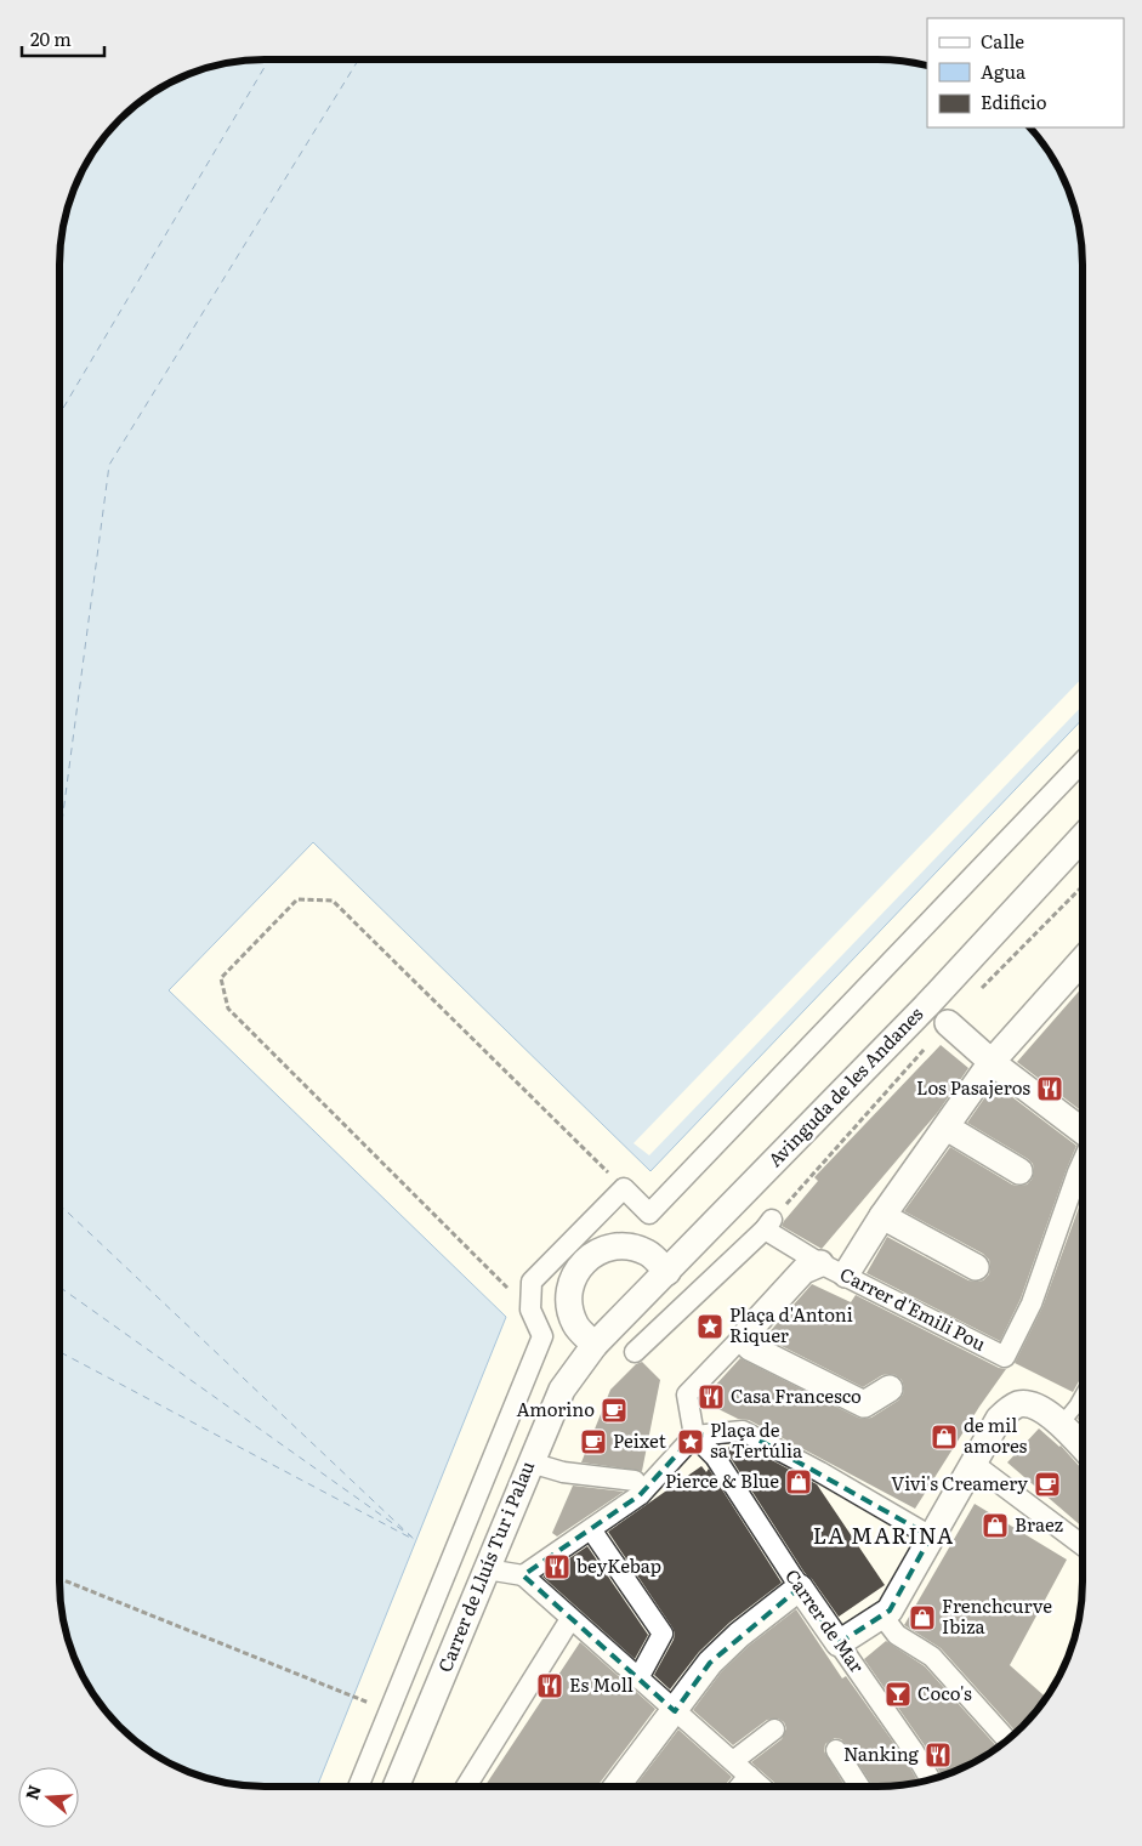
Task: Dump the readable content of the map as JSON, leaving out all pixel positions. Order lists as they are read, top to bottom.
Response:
{
  "streets": {
    "street": [
      "Avinguda de les Andanes",
      "Carrer d'Emili Pou",
      "Carrer de Lluís Tur i Palau",
      "Carrer de Mar"
    ]
  },
  "crossings": [
    ["Avinguda de les Andanes", "Carrer de Lluís Tur i Palau"]
  ],
  "districts": ["LA MARINA"],
  "places": {
    "restaurant": [
      "Los Pasajeros",
      "Casa Francesco",
      "beyKebap",
      "Es Moll",
      "Nanking"
    ],
    "place": ["Plaça d'Antoni Riquer", "Plaça de sa Tertúlia"],
    "cafe": ["Amorino", "Peixet", "Vivi's Creamery"],
    "shop": [
      "de mil amores",
      "Pierce & Blue",
      "Braez",
      "Frenchcurve Ibiza"
    ],
    "bar": ["Coco's"]
  },
  "legend": ["Calle", "Agua", "Edificio"],
  "scale_bar": "20 m",
  "north": "left"
}
